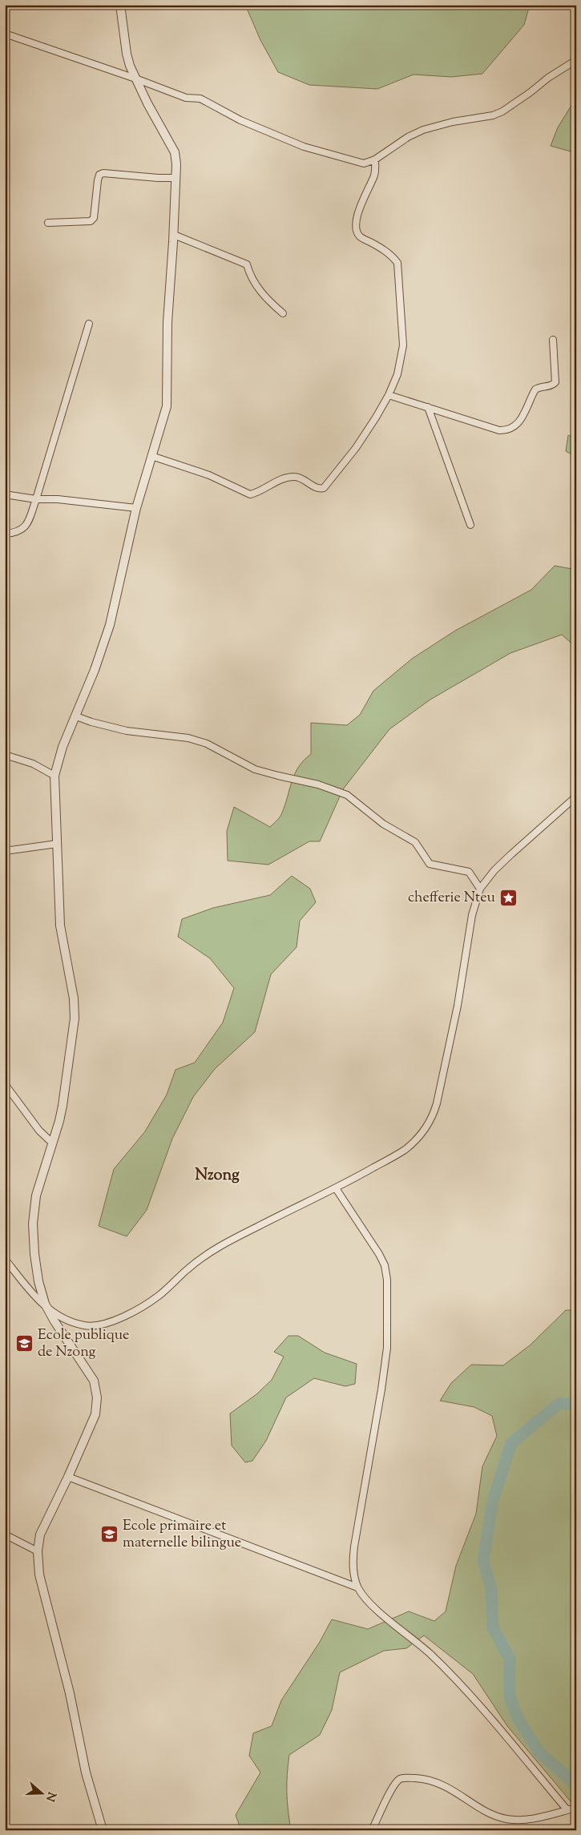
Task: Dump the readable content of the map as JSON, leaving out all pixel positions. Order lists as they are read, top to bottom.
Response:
{
  "districts": ["Nzong"],
  "places": {
    "place": ["chefferie Nteu"],
    "school or university": ["Ecole publique de Nzong", "Ecole primaire et maternelle bilingue"]
  },
  "north": "right"
}
